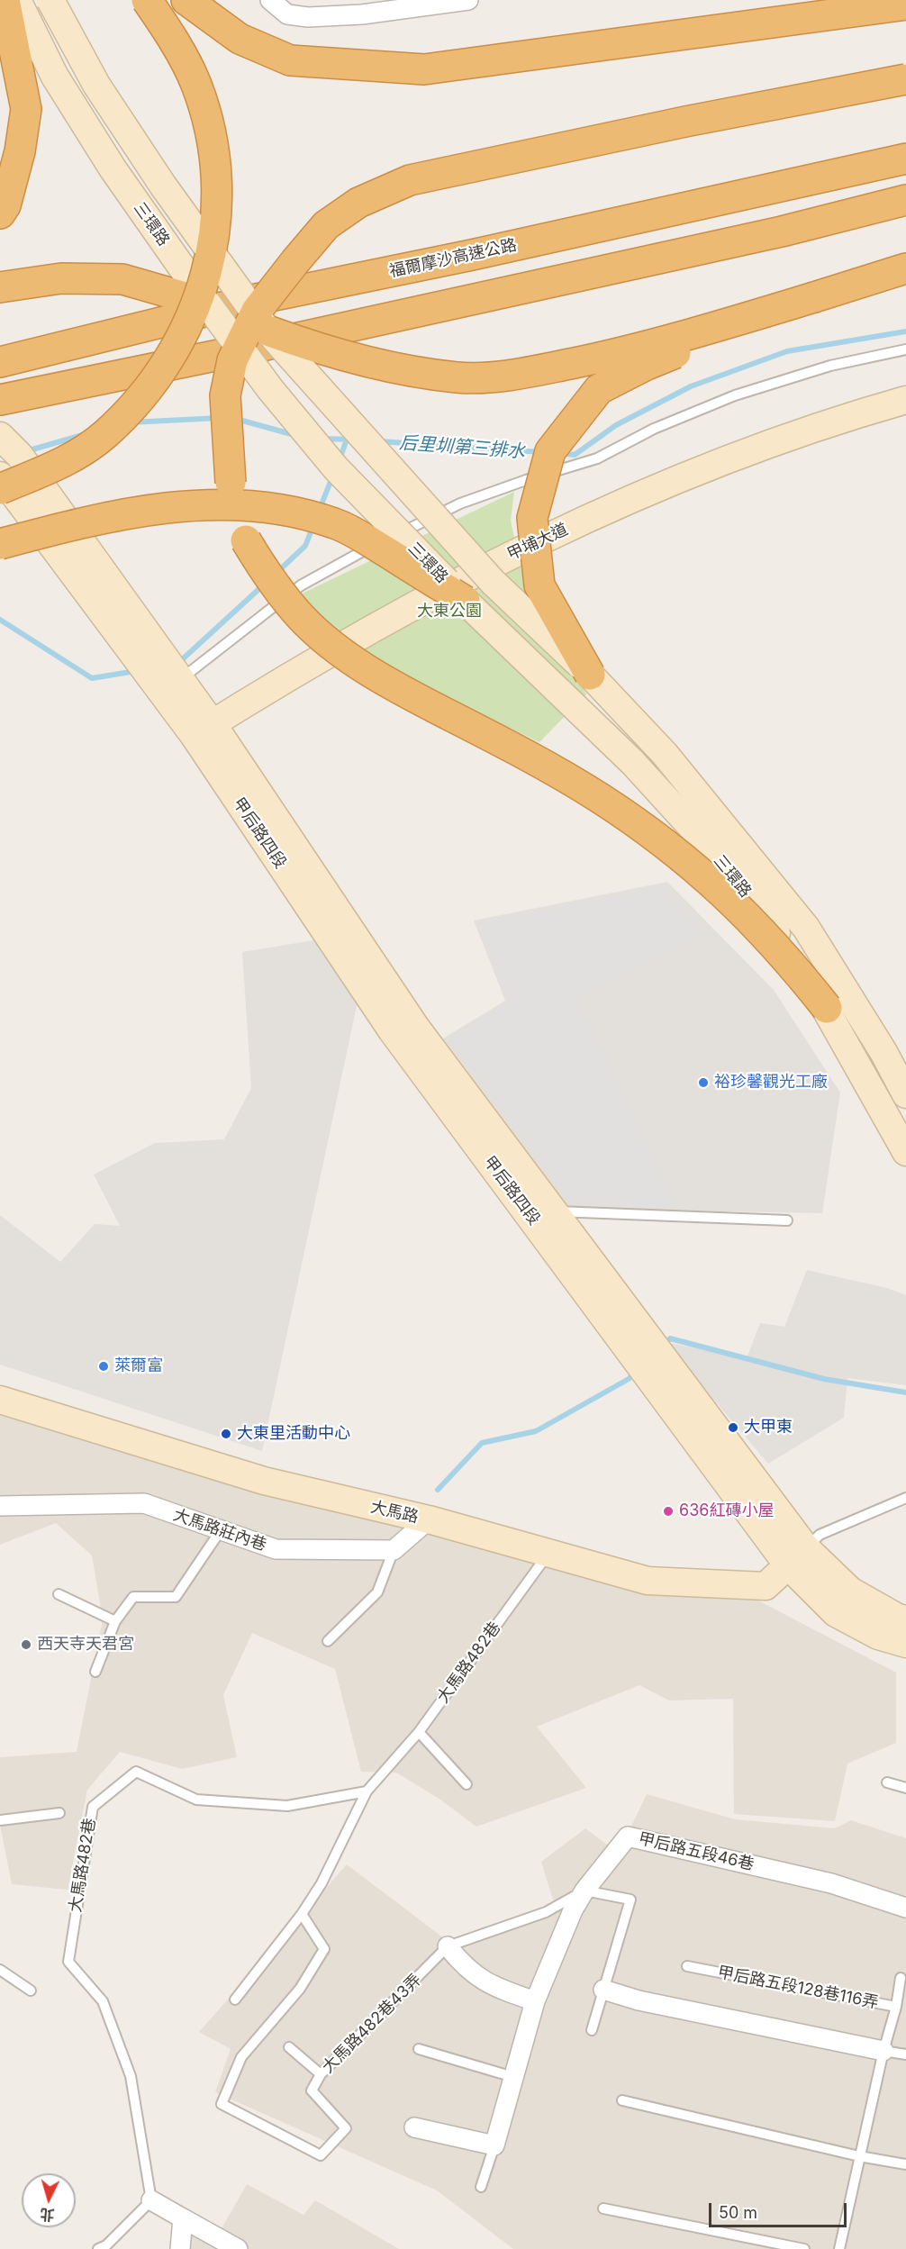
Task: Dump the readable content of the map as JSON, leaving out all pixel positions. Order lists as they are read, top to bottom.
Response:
{
  "streets": {
    "highway": ["福爾摩沙高速公路"],
    "street": [
      "三環路",
      "甲埔大道",
      "甲后路四段",
      "大馬路",
      "大馬路莊內巷",
      "甲后路五段46巷"
    ],
    "lane": ["大馬路482巷", "甲后路五段128巷116弄", "大馬路482巷43弄"]
  },
  "crossings": [
    ["甲埔大道", "甲后路四段"],
    ["甲后路四段", "大馬路"],
    ["大馬路", "大馬路482巷"]
  ],
  "water": ["后里圳第三排水"],
  "parks": ["大東公園"],
  "places": [
    "裕珍馨觀光工廠",
    "萊爾富",
    "大甲東",
    "大東里活動中心",
    "636紅磚小屋",
    "西天寺天君宮"
  ],
  "scale_bar": "50 m",
  "north": "bottom"
}
